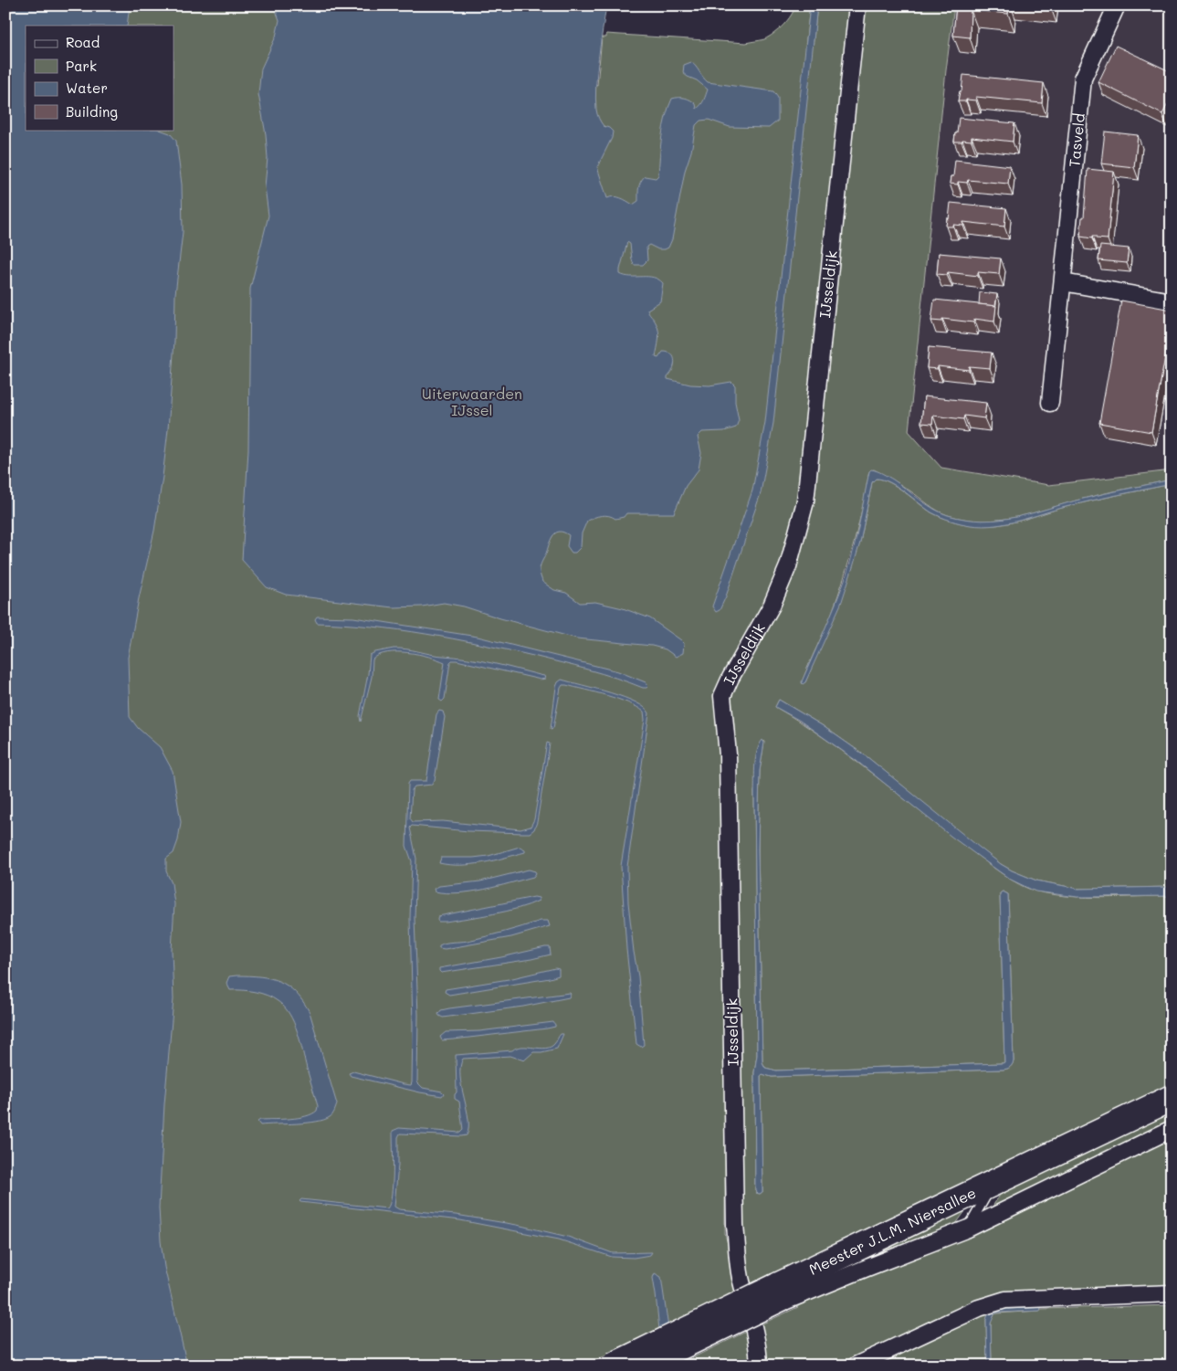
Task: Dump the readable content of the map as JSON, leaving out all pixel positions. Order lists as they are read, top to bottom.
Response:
{
  "streets": {
    "main road": ["Meester J.L.M. Niersallee"],
    "street": ["Tasveld", "IJsseldijk"]
  },
  "parks": ["Uiterwaarden IJssel"],
  "legend": [
    "Road",
    "Park",
    "Water",
    "Building"
  ]
}
